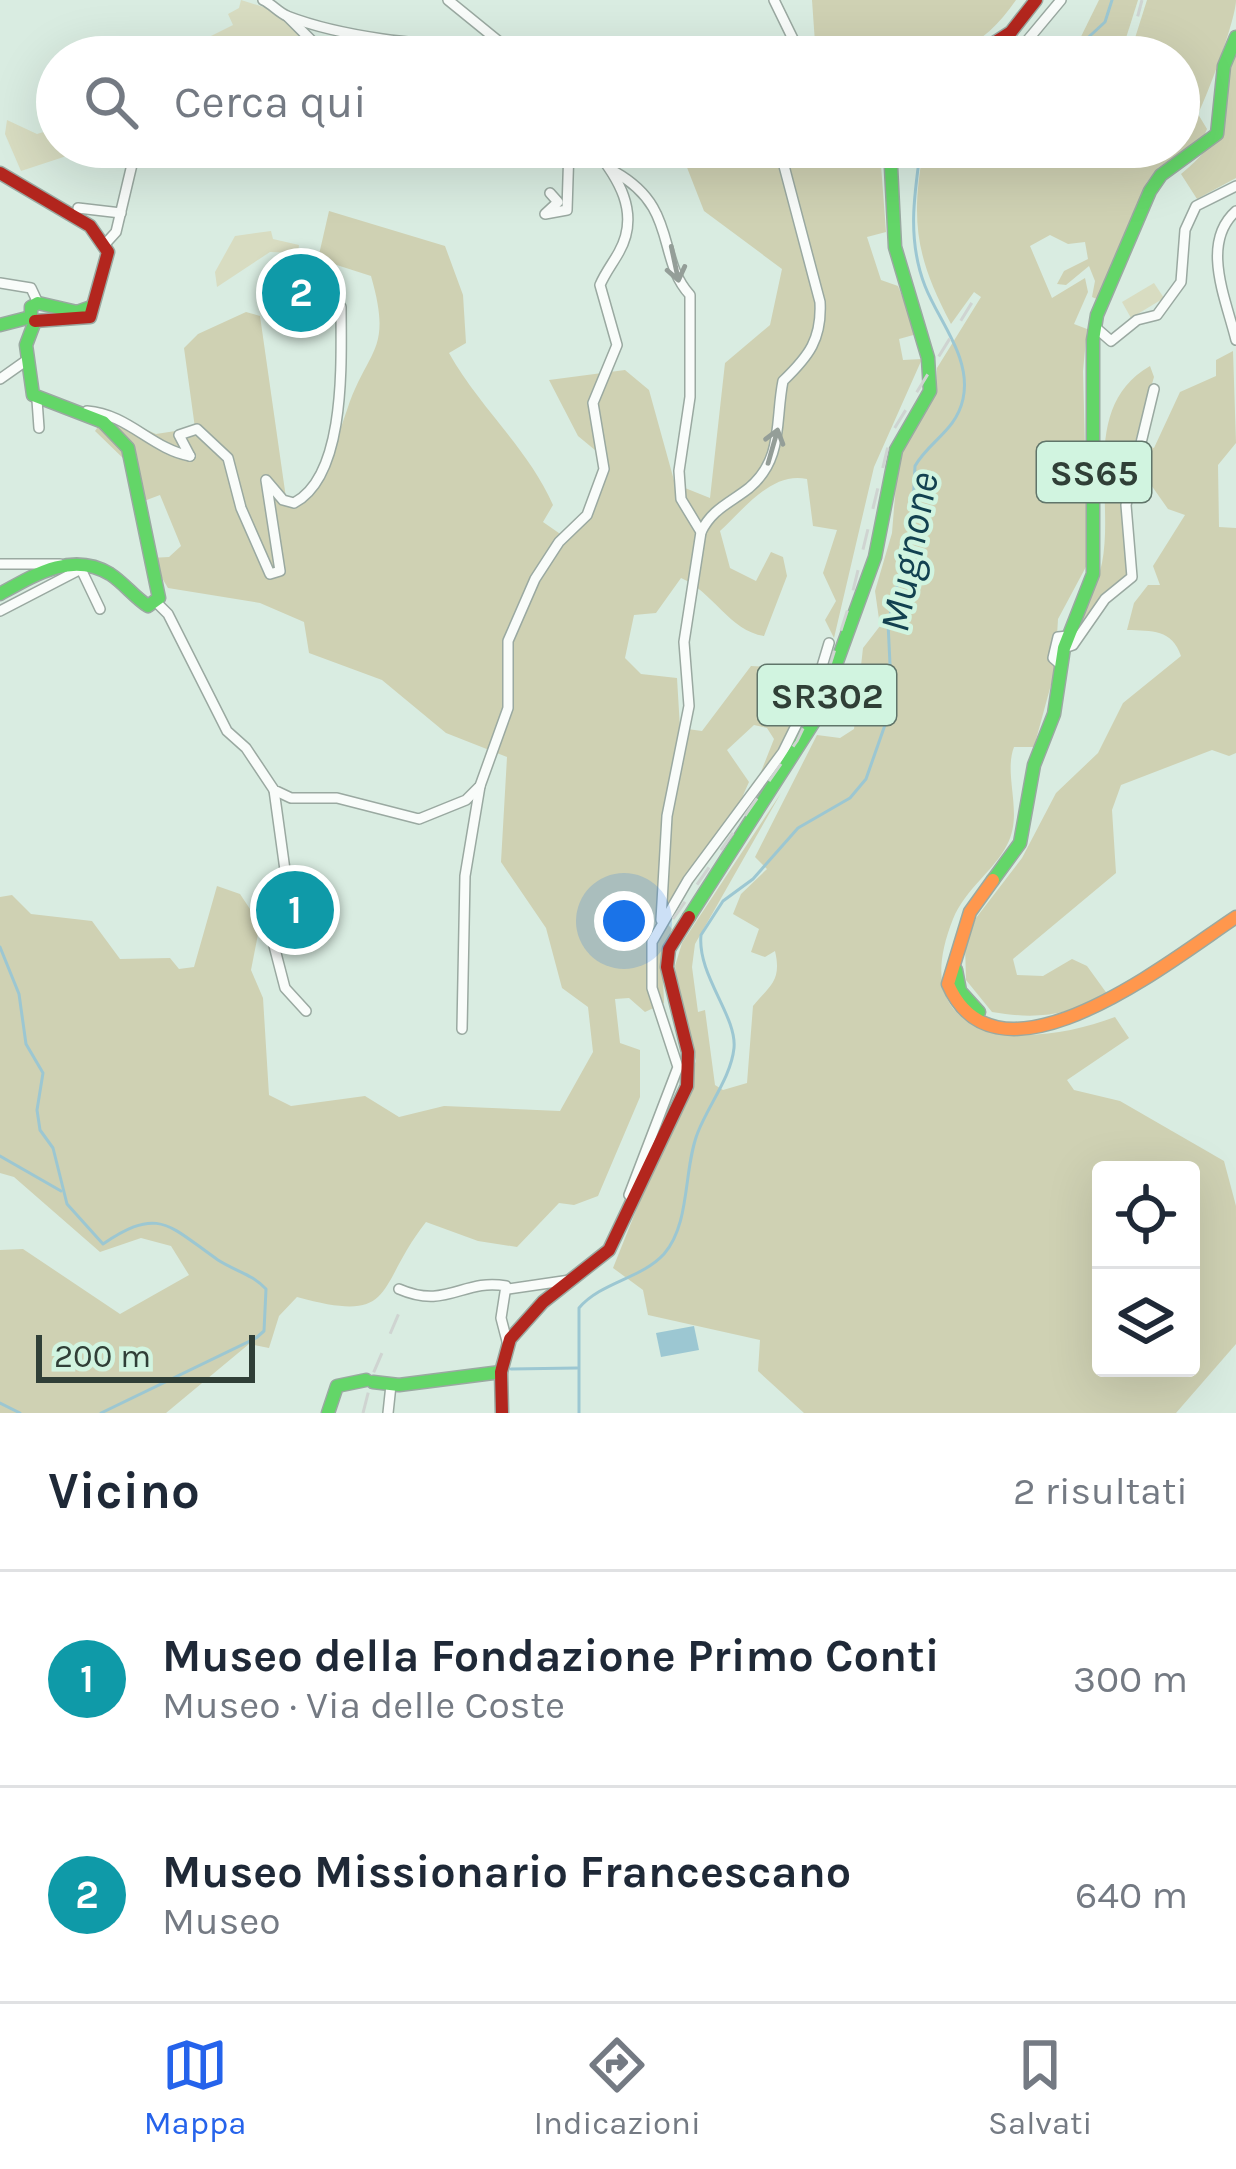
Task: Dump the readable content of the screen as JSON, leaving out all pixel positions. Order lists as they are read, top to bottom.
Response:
{
  "streets": {
    "main road": ["SS65", "SR302"]
  },
  "water": ["Mugnone"],
  "scale_bar": "200 m",
  "page": {
    "search": "Cerca qui",
    "pins": ["2", "1"],
    "scale": "200 m",
    "heading": ["Vicino", "2 risultati"],
    "list": [
      {
        "mark": "1",
        "name": "Museo della Fondazione Primo Conti",
        "note": "Museo · Via delle Coste",
        "value": "300 m"
      },
      {
        "mark": "2",
        "name": "Museo Missionario Francescano",
        "note": "Museo",
        "value": "640 m"
      }
    ],
    "nav": ["Mappa", "Indicazioni", "Salvati"]
  }
}
